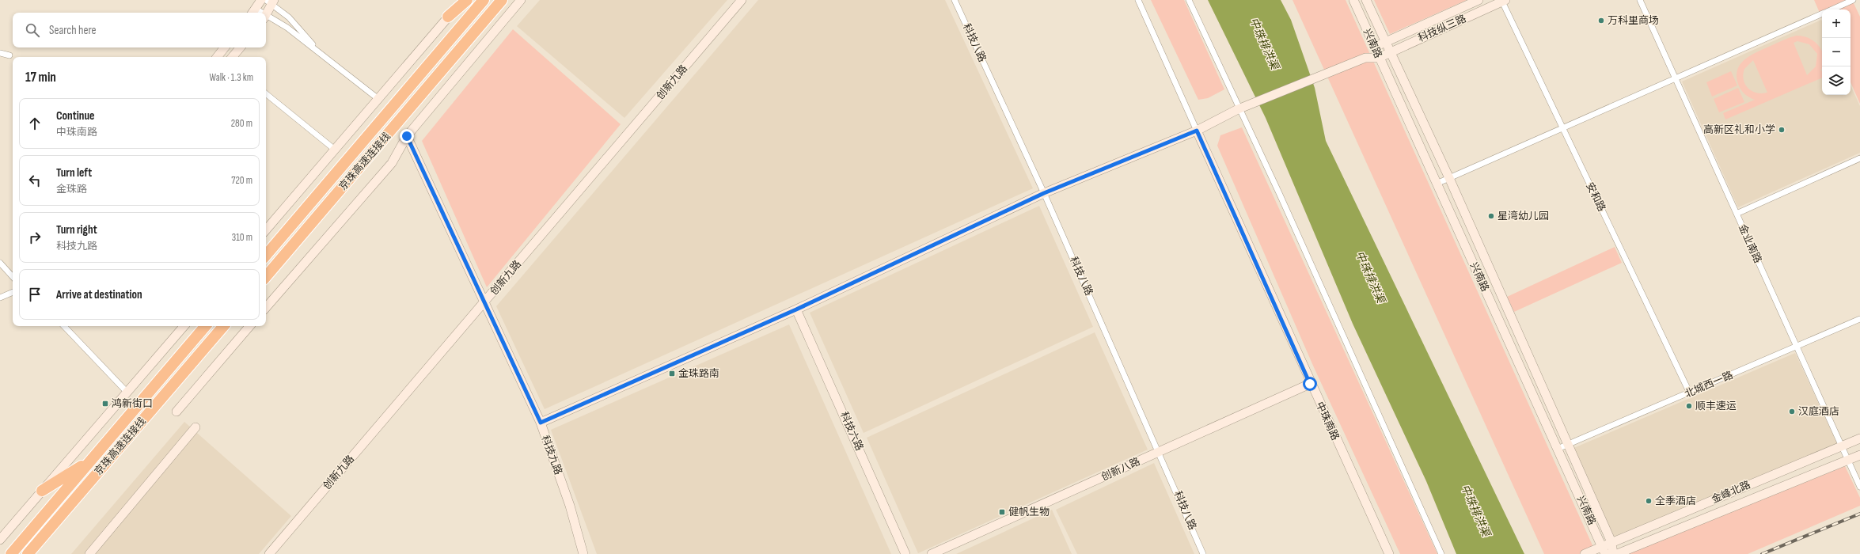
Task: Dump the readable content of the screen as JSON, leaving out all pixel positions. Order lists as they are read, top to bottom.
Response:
{
  "streets": {
    "highway": ["京珠高速连接线"],
    "street": [
      "科技纵三路",
      "科技八路",
      "兴南路",
      "创新九路",
      "安和路",
      "金业南路",
      "北城西一路",
      "中珠南路",
      "科技六路",
      "科技九路",
      "创新八路",
      "金峰北路"
    ]
  },
  "crossings": [
    ["科技纵三路", "兴南路"],
    ["科技纵三路", "安和路"],
    ["科技八路", "创新八路"],
    ["兴南路", "北城西一路"],
    ["兴南路", "金峰北路"],
    ["创新九路", "科技九路"],
    ["安和路", "北城西一路"],
    ["金业南路", "北城西一路"],
    ["金业南路", "金峰北路"],
    ["中珠南路", "创新八路"]
  ],
  "water": ["中珠排洪渠"],
  "places": {
    "other": [
      "万科里商场",
      "高新区礼和小学",
      "星湾幼儿园",
      "顺丰速运",
      "汉庭酒店",
      "全季酒店"
    ],
    "transit": ["金珠路南", "鸿新街口", "健帆生物"]
  },
  "page": {
    "map_buttons": ["+", "−"],
    "search": "Search here",
    "heading": ["17 min", "Walk · 1.3 km"],
    "list": [
      ["Continue", "中珠南路", "280 m"],
      ["Turn left", "金珠路", "720 m"],
      ["Turn right", "科技九路", "310 m"],
      "Arrive at destination"
    ]
  }
}
